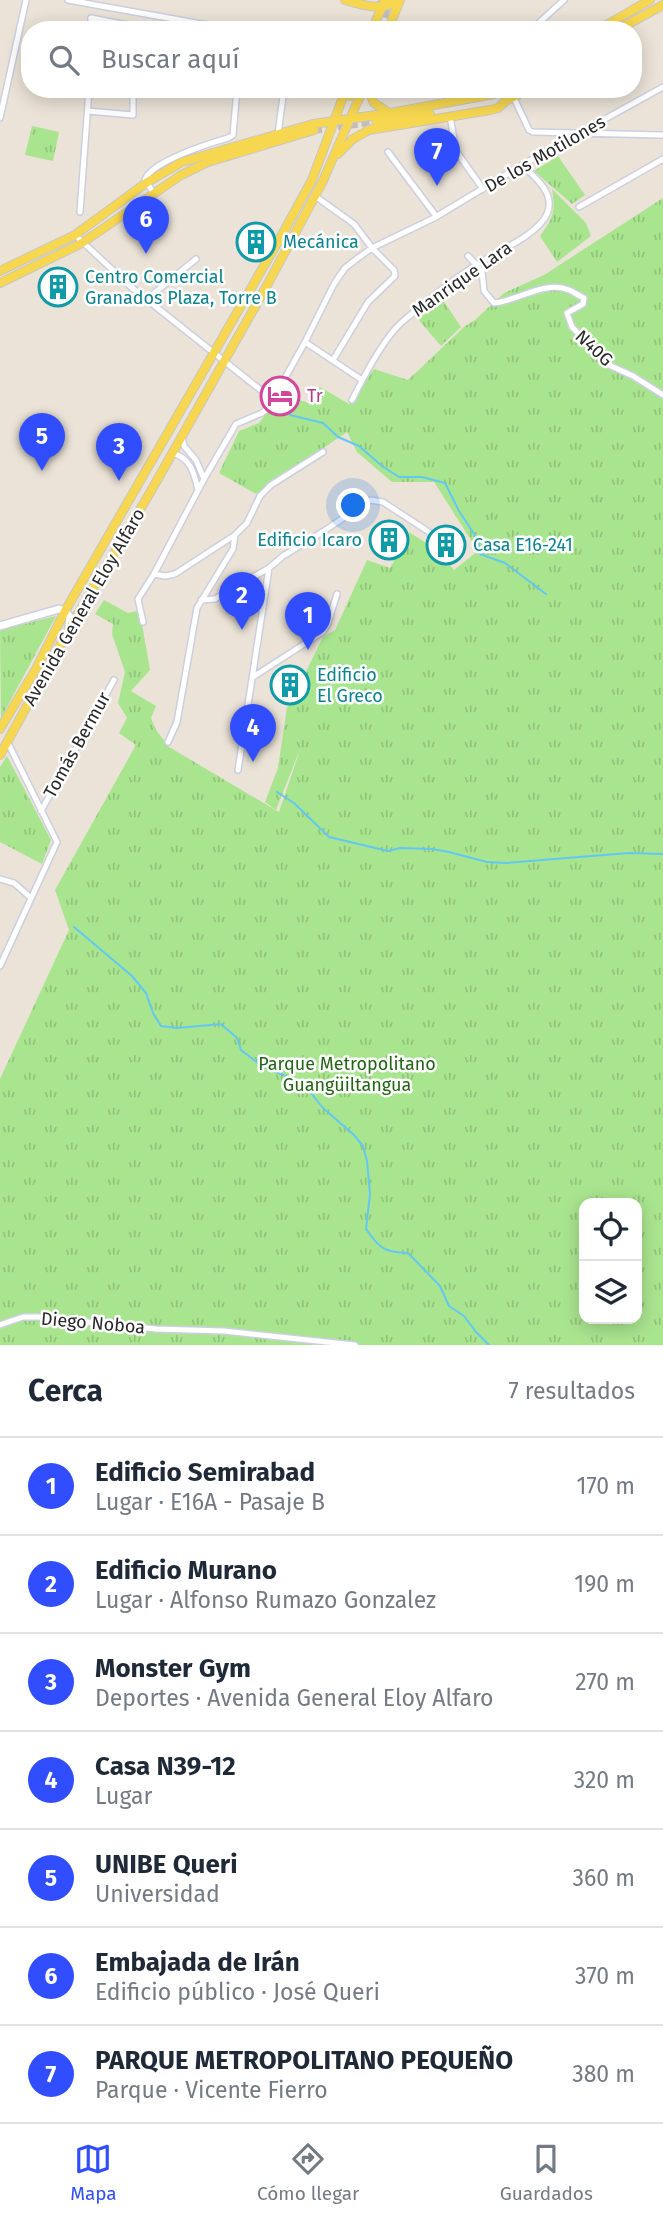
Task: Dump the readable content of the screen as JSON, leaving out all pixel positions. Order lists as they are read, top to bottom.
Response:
{
  "streets": {
    "main road": ["Avenida General Eloy Alfaro"],
    "street": [
      "De los Motilones",
      "Manrique Lara",
      "N40G",
      "Tomás Bermur",
      "Diego Noboa"
    ]
  },
  "crossings": [
    ["De los Motilones", "Manrique Lara"],
    ["Manrique Lara", "N40G"]
  ],
  "parks": ["Parque Metropolitano Guangüiltangua"],
  "places": {
    "building": [
      "Mecánica",
      "Centro Comercial Granados Plaza, Torre B",
      "Edificio Icaro",
      "Casa E16-241",
      "Edificio El Greco"
    ],
    "hotel": ["Tr"]
  },
  "page": {
    "search": "Buscar aquí",
    "pins": [
      "7",
      "6",
      "5",
      "3",
      "2",
      "1",
      "4"
    ],
    "heading": ["Cerca", "7 resultados"],
    "list": [
      {
        "mark": "1",
        "name": "Edificio Semirabad",
        "note": "Lugar · E16A - Pasaje B",
        "value": "170 m"
      },
      {
        "mark": "2",
        "name": "Edificio Murano",
        "note": "Lugar · Alfonso Rumazo Gonzalez",
        "value": "190 m"
      },
      {
        "mark": "3",
        "name": "Monster Gym",
        "note": "Deportes · Avenida General Eloy Alfaro",
        "value": "270 m"
      },
      {
        "mark": "4",
        "name": "Casa N39-12",
        "note": "Lugar",
        "value": "320 m"
      },
      {
        "mark": "5",
        "name": "UNIBE Queri",
        "note": "Universidad",
        "value": "360 m"
      },
      {
        "mark": "6",
        "name": "Embajada de Irán",
        "note": "Edificio público · José Queri",
        "value": "370 m"
      },
      {
        "mark": "7",
        "name": "PARQUE METROPOLITANO PEQUEÑO",
        "note": "Parque · Vicente Fierro",
        "value": "380 m"
      }
    ],
    "nav": ["Mapa", "Cómo llegar", "Guardados"]
  }
}
